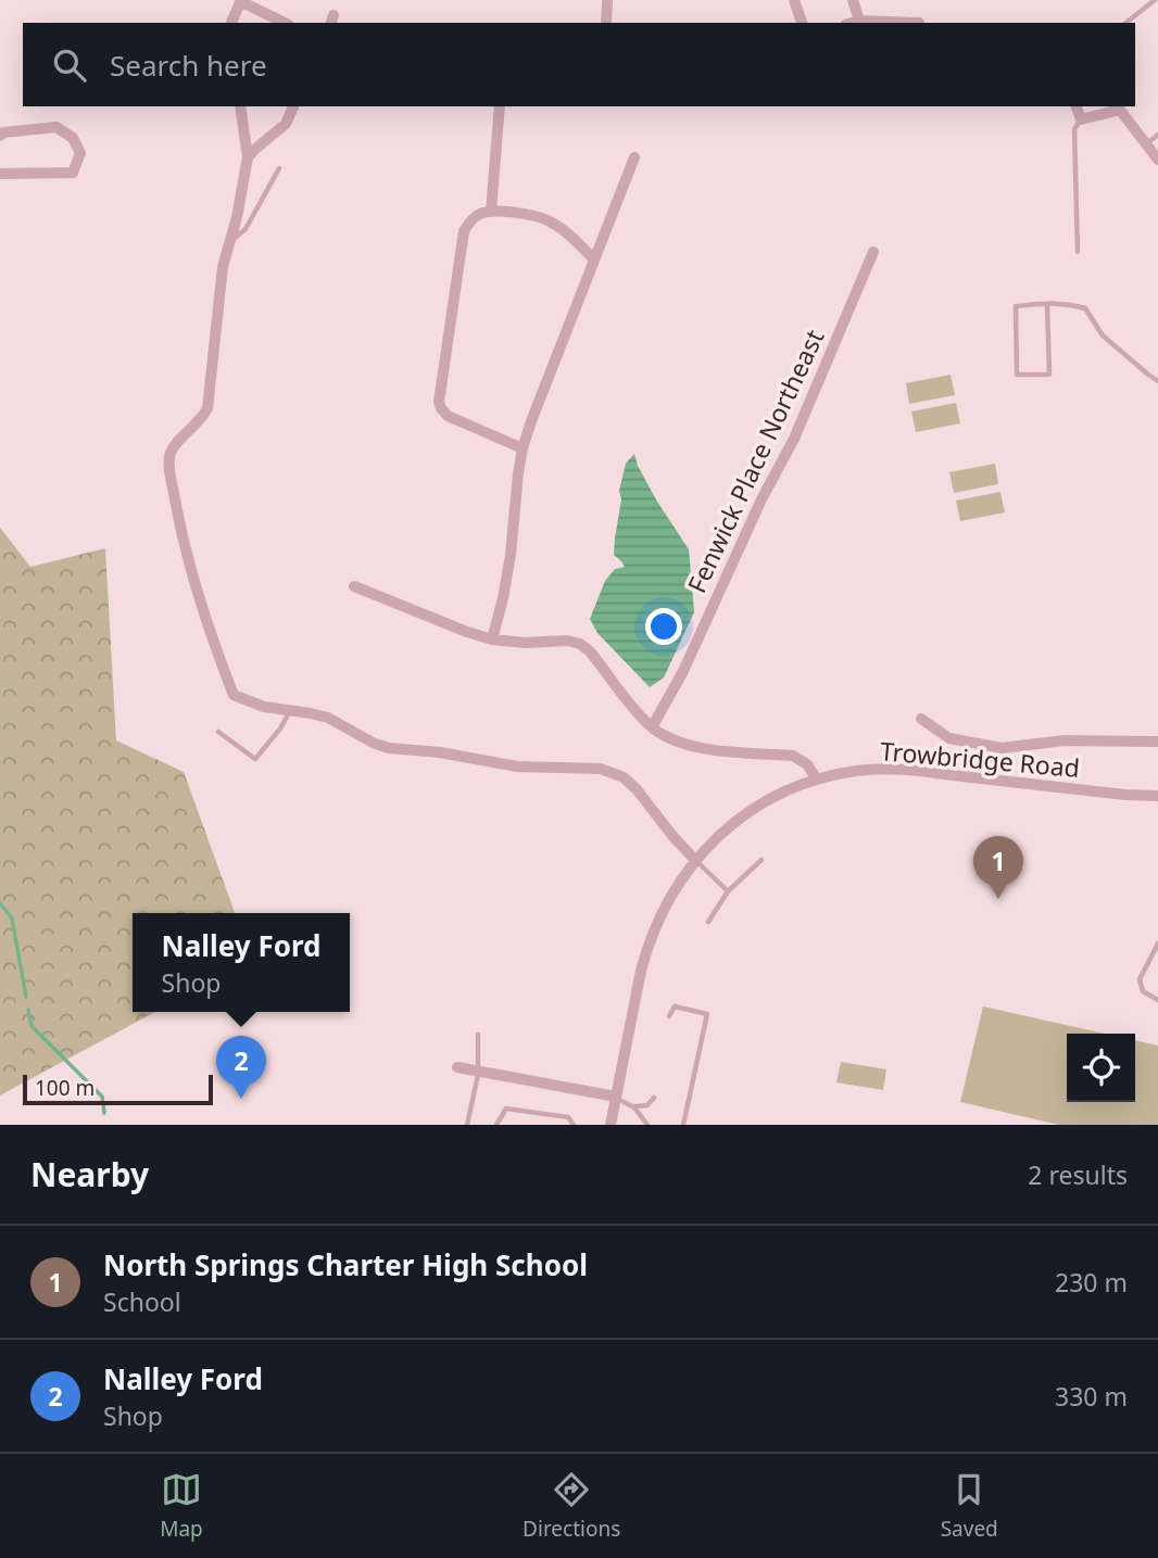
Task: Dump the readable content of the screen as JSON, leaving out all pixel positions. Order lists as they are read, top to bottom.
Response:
{
  "streets": {
    "street": ["Fenwick Place Northeast", "Trowbridge Road"]
  },
  "scale_bar": "100 m",
  "page": {
    "search": "Search here",
    "pins": ["1", "2"],
    "popup": ["Nalley Ford", "Shop"],
    "scale": "100 m",
    "heading": ["Nearby", "2 results"],
    "list": [
      {
        "mark": "1",
        "name": "North Springs Charter High School",
        "note": "School",
        "value": "230 m"
      },
      {
        "mark": "2",
        "name": "Nalley Ford",
        "note": "Shop",
        "value": "330 m"
      }
    ],
    "nav": ["Map", "Directions", "Saved"]
  }
}
